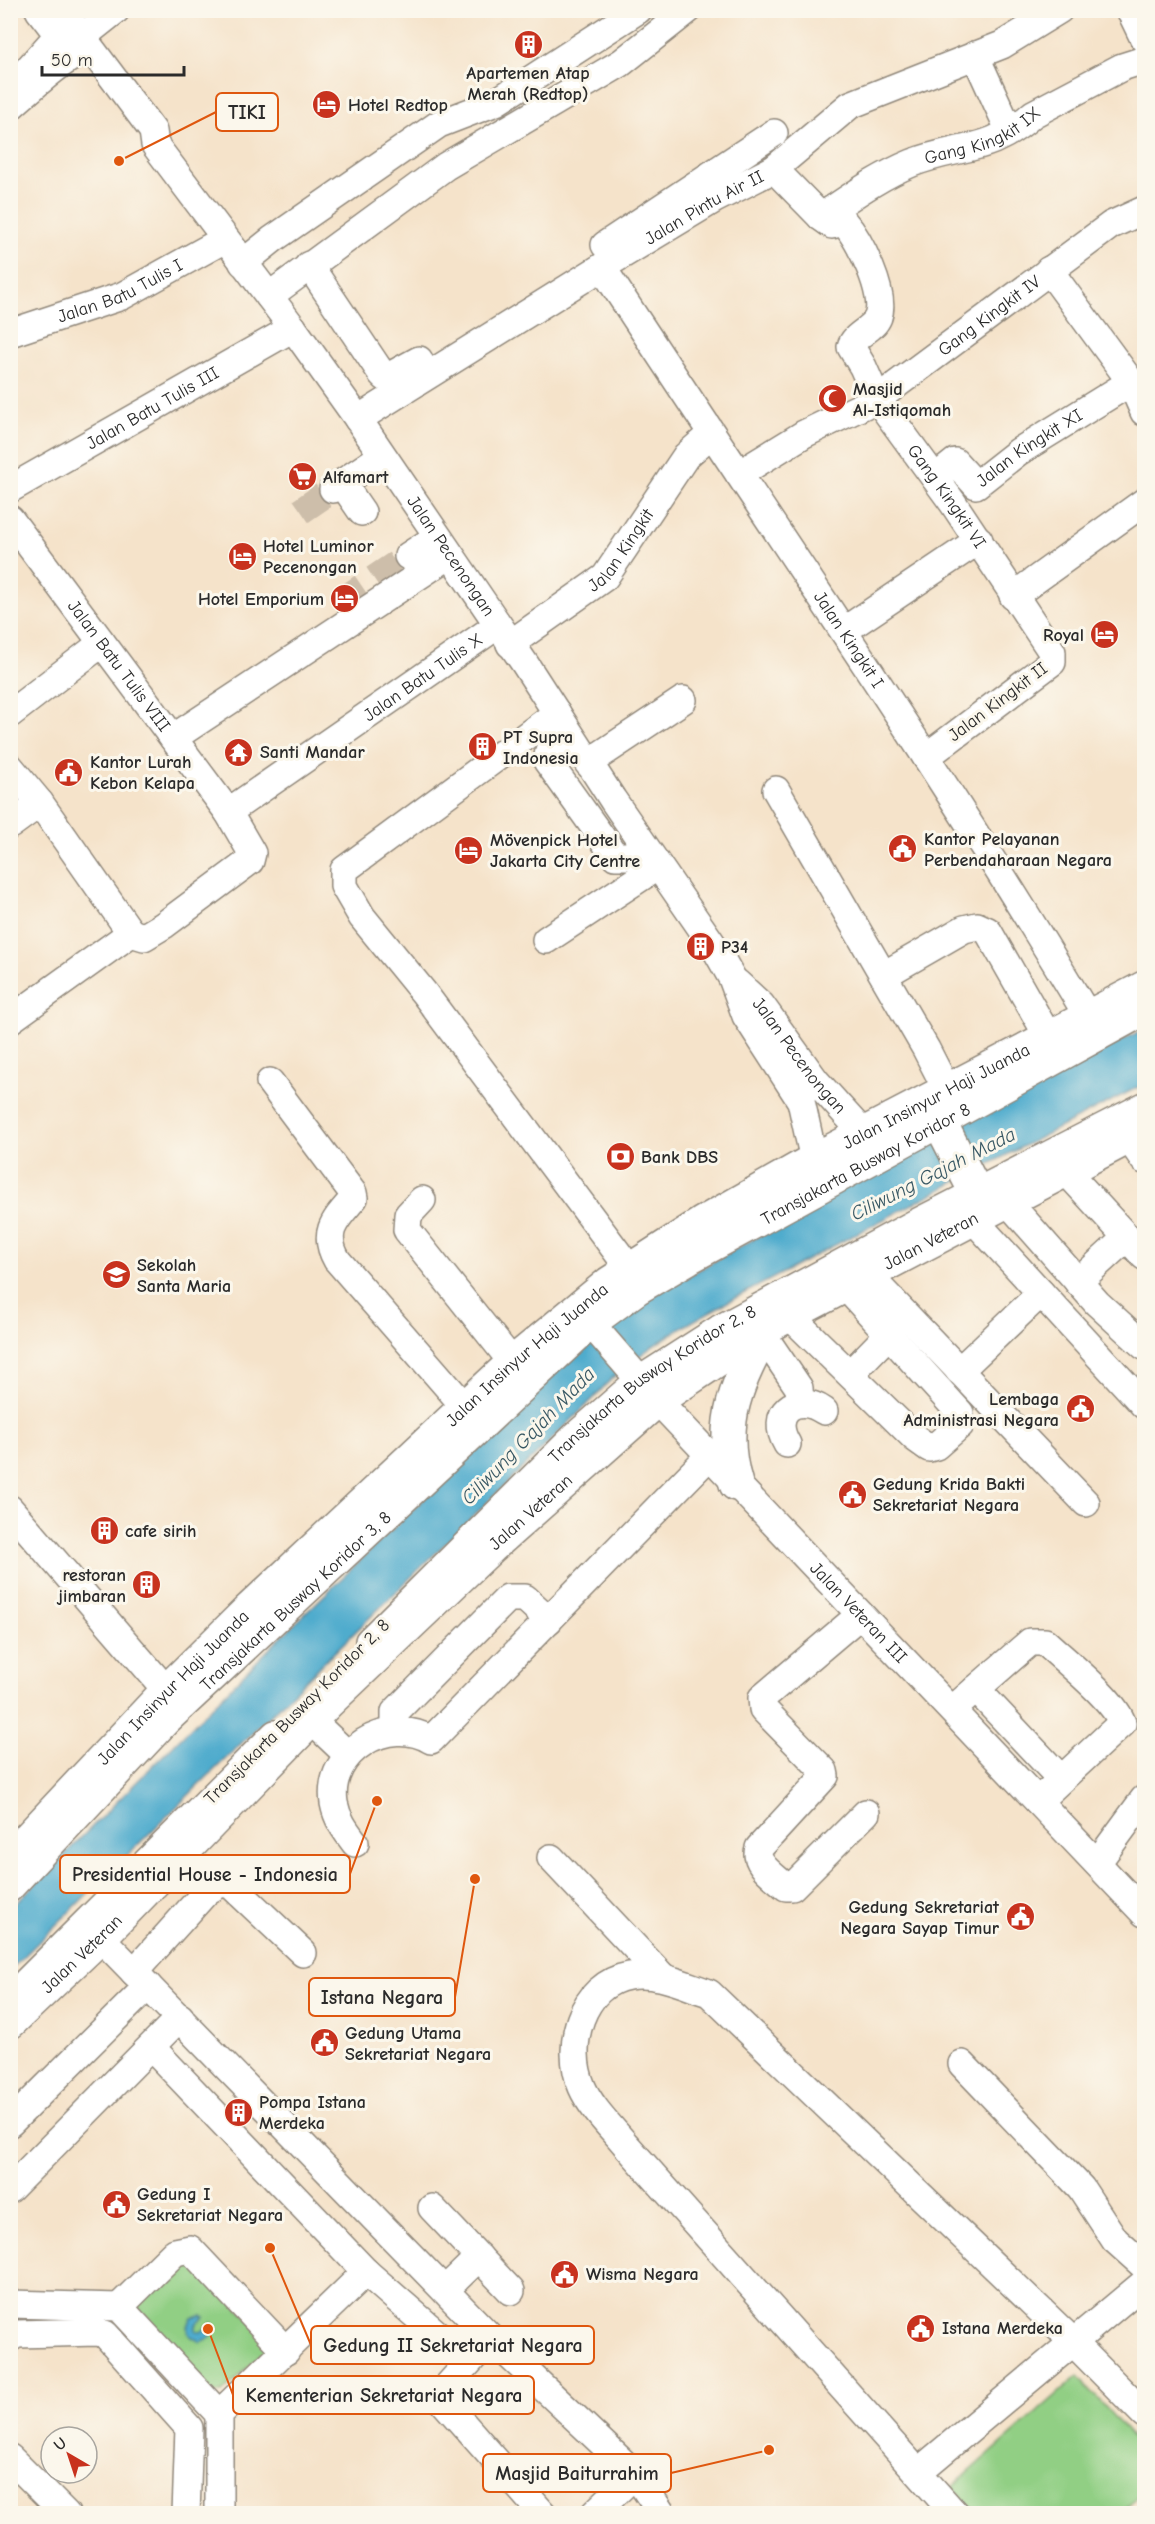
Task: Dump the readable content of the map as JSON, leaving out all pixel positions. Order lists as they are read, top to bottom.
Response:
{
  "streets": {
    "main road": ["Jalan Insinyur Haji Juanda", "Jalan Veteran"],
    "street": [
      "Gang Kingkit IX",
      "Jalan Pintu Air II",
      "Jalan Batu Tulis I",
      "Gang Kingkit IV",
      "Jalan Batu Tulis III",
      "Jalan Kingkit XI",
      "Gang Kingkit VI",
      "Jalan Kingkit",
      "Jalan Pecenongan",
      "Jalan Kingkit I",
      "Jalan Batu Tulis VIII",
      "Jalan Batu Tulis X",
      "Jalan Kingkit II",
      "Transjakarta Busway Koridor 8",
      "Transjakarta Busway Koridor 2, 8",
      "Transjakarta Busway Koridor 3, 8",
      "Jalan Veteran III"
    ]
  },
  "crossings": [
    ["Gang Kingkit IX", "Gang Kingkit VI"],
    ["Jalan Pintu Air II", "Jalan Pecenongan"],
    ["Jalan Pintu Air II", "Jalan Kingkit I"],
    ["Jalan Batu Tulis I", "Jalan Pecenongan"],
    ["Gang Kingkit IV", "Gang Kingkit VI"],
    ["Gang Kingkit IV", "Jalan Kingkit I"],
    ["Jalan Batu Tulis III", "Jalan Pecenongan"],
    ["Jalan Kingkit XI", "Gang Kingkit VI"],
    ["Gang Kingkit VI", "Jalan Kingkit II"],
    ["Jalan Kingkit", "Jalan Pecenongan"],
    ["Jalan Kingkit", "Jalan Kingkit I"],
    ["Jalan Kingkit", "Jalan Batu Tulis X"],
    ["Jalan Pecenongan", "Jalan Batu Tulis X"],
    ["Jalan Pecenongan", "Jalan Insinyur Haji Juanda"],
    ["Jalan Kingkit I", "Jalan Kingkit II"],
    ["Jalan Kingkit I", "Jalan Insinyur Haji Juanda"],
    ["Jalan Batu Tulis VIII", "Jalan Batu Tulis X"],
    ["Jalan Insinyur Haji Juanda", "Transjakarta Busway Koridor 8"],
    ["Jalan Insinyur Haji Juanda", "Transjakarta Busway Koridor 3, 8"],
    ["Jalan Insinyur Haji Juanda", "Jalan Veteran III"],
    ["Transjakarta Busway Koridor 8", "Transjakarta Busway Koridor 3, 8"],
    ["Transjakarta Busway Koridor 8", "Jalan Veteran III"],
    ["Jalan Veteran", "Transjakarta Busway Koridor 2, 8"],
    ["Jalan Veteran", "Jalan Veteran III"],
    ["Transjakarta Busway Koridor 2, 8", "Jalan Veteran III"],
    ["Transjakarta Busway Koridor 3, 8", "Jalan Veteran III"]
  ],
  "water": ["Ciliwung Gajah Mada"],
  "places": {
    "building": [
      "Apartemen Atap Merah (Redtop)",
      "PT Supra Indonesia",
      "P34",
      "cafe sirih",
      "restoran jimbaran",
      "Pompa Istana Merdeka"
    ],
    "hotel": [
      "Hotel Redtop",
      "Hotel Luminor Pecenongan",
      "Hotel Emporium",
      "Royal",
      "Mövenpick Hotel Jakarta City Centre"
    ],
    "other": [
      "TIKI",
      "Presidential House - Indonesia",
      "Istana Negara",
      "Gedung II Sekretariat Negara",
      "Kementerian Sekretariat Negara",
      "Masjid Baiturrahim"
    ],
    "mosque": ["Masjid Al-Istiqomah"],
    "supermarket": ["Alfamart"],
    "temple": ["Santi Mandar"],
    "public building": [
      "Kantor Lurah Kebon Kelapa",
      "Kantor Pelayanan Perbendaharaan Negara",
      "Lembaga Administrasi Negara",
      "Gedung Krida Bakti Sekretariat Negara",
      "Gedung Sekretariat Negara Sayap Timur",
      "Gedung Utama Sekretariat Negara",
      "Gedung I Sekretariat Negara",
      "Wisma Negara",
      "Istana Merdeka"
    ],
    "bank": ["Bank DBS"],
    "school or university": ["Sekolah Santa Maria"]
  },
  "scale_bar": "50 m",
  "north": "top left"
}
